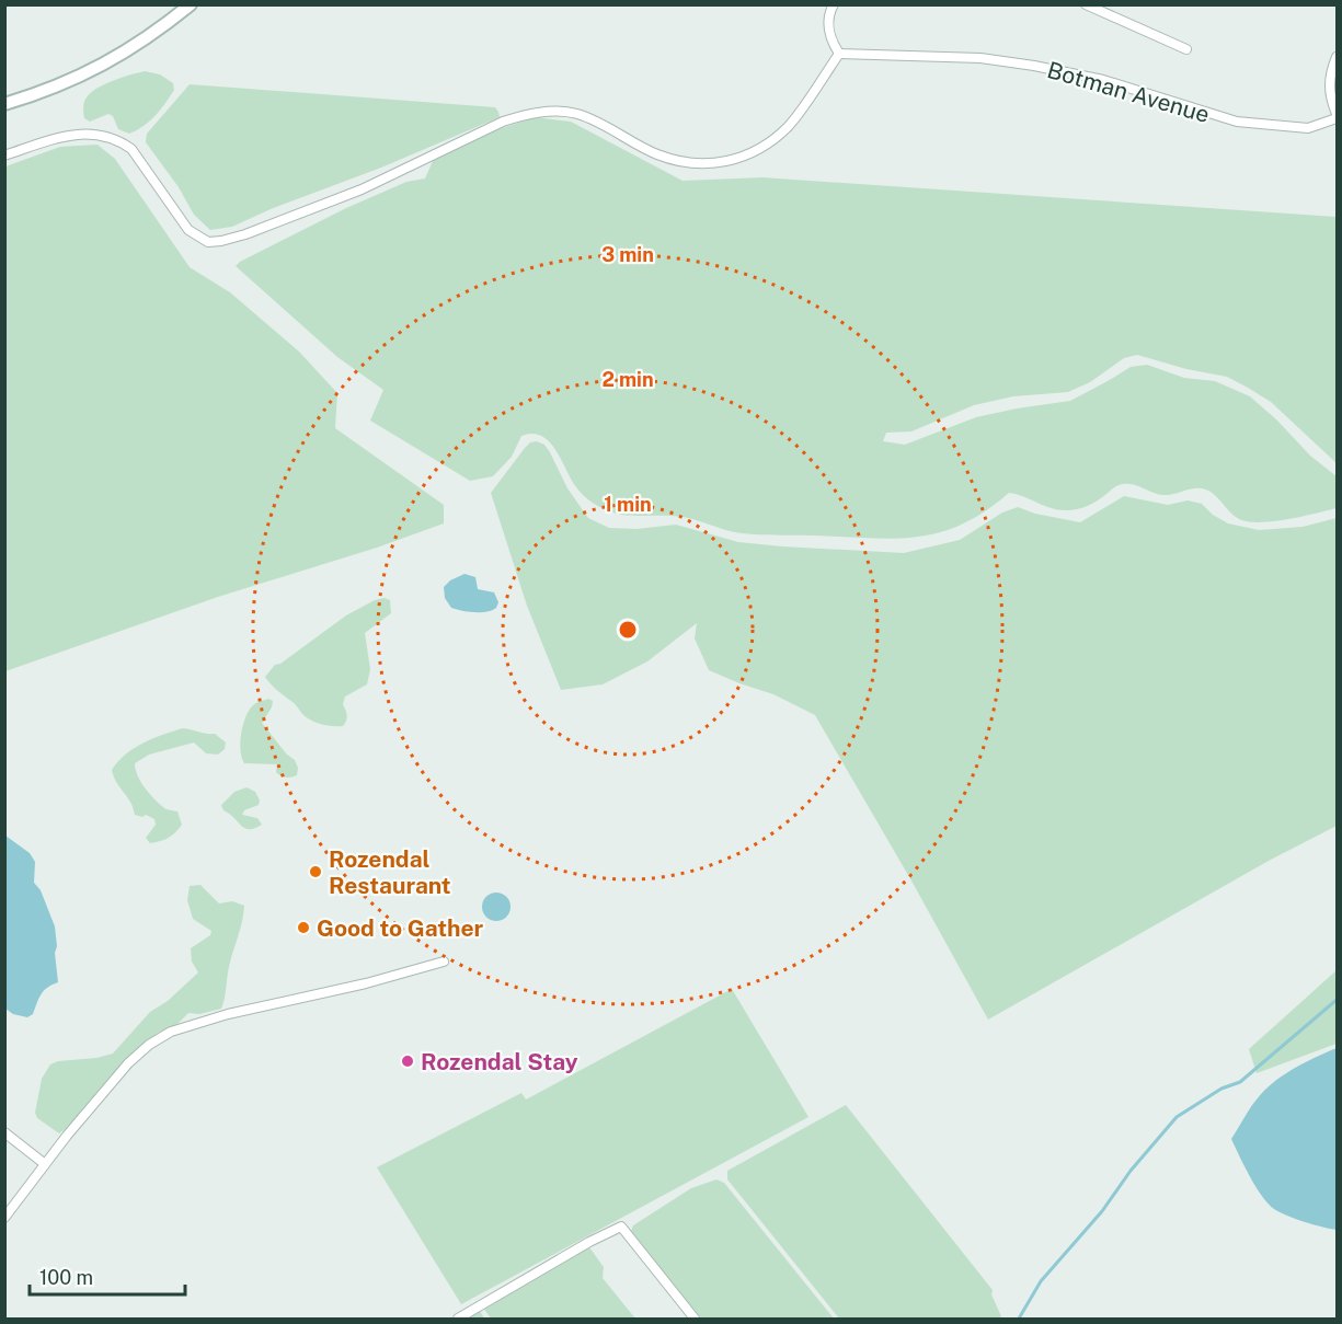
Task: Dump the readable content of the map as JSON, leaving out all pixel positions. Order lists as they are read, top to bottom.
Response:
{
  "streets": {
    "street": ["Botman Avenue"]
  },
  "places": ["Rozendal Restaurant", "Good to Gather", "Rozendal Stay"],
  "scale_bar": "100 m",
  "rings": ["3 min", "2 min", "1 min"]
}
